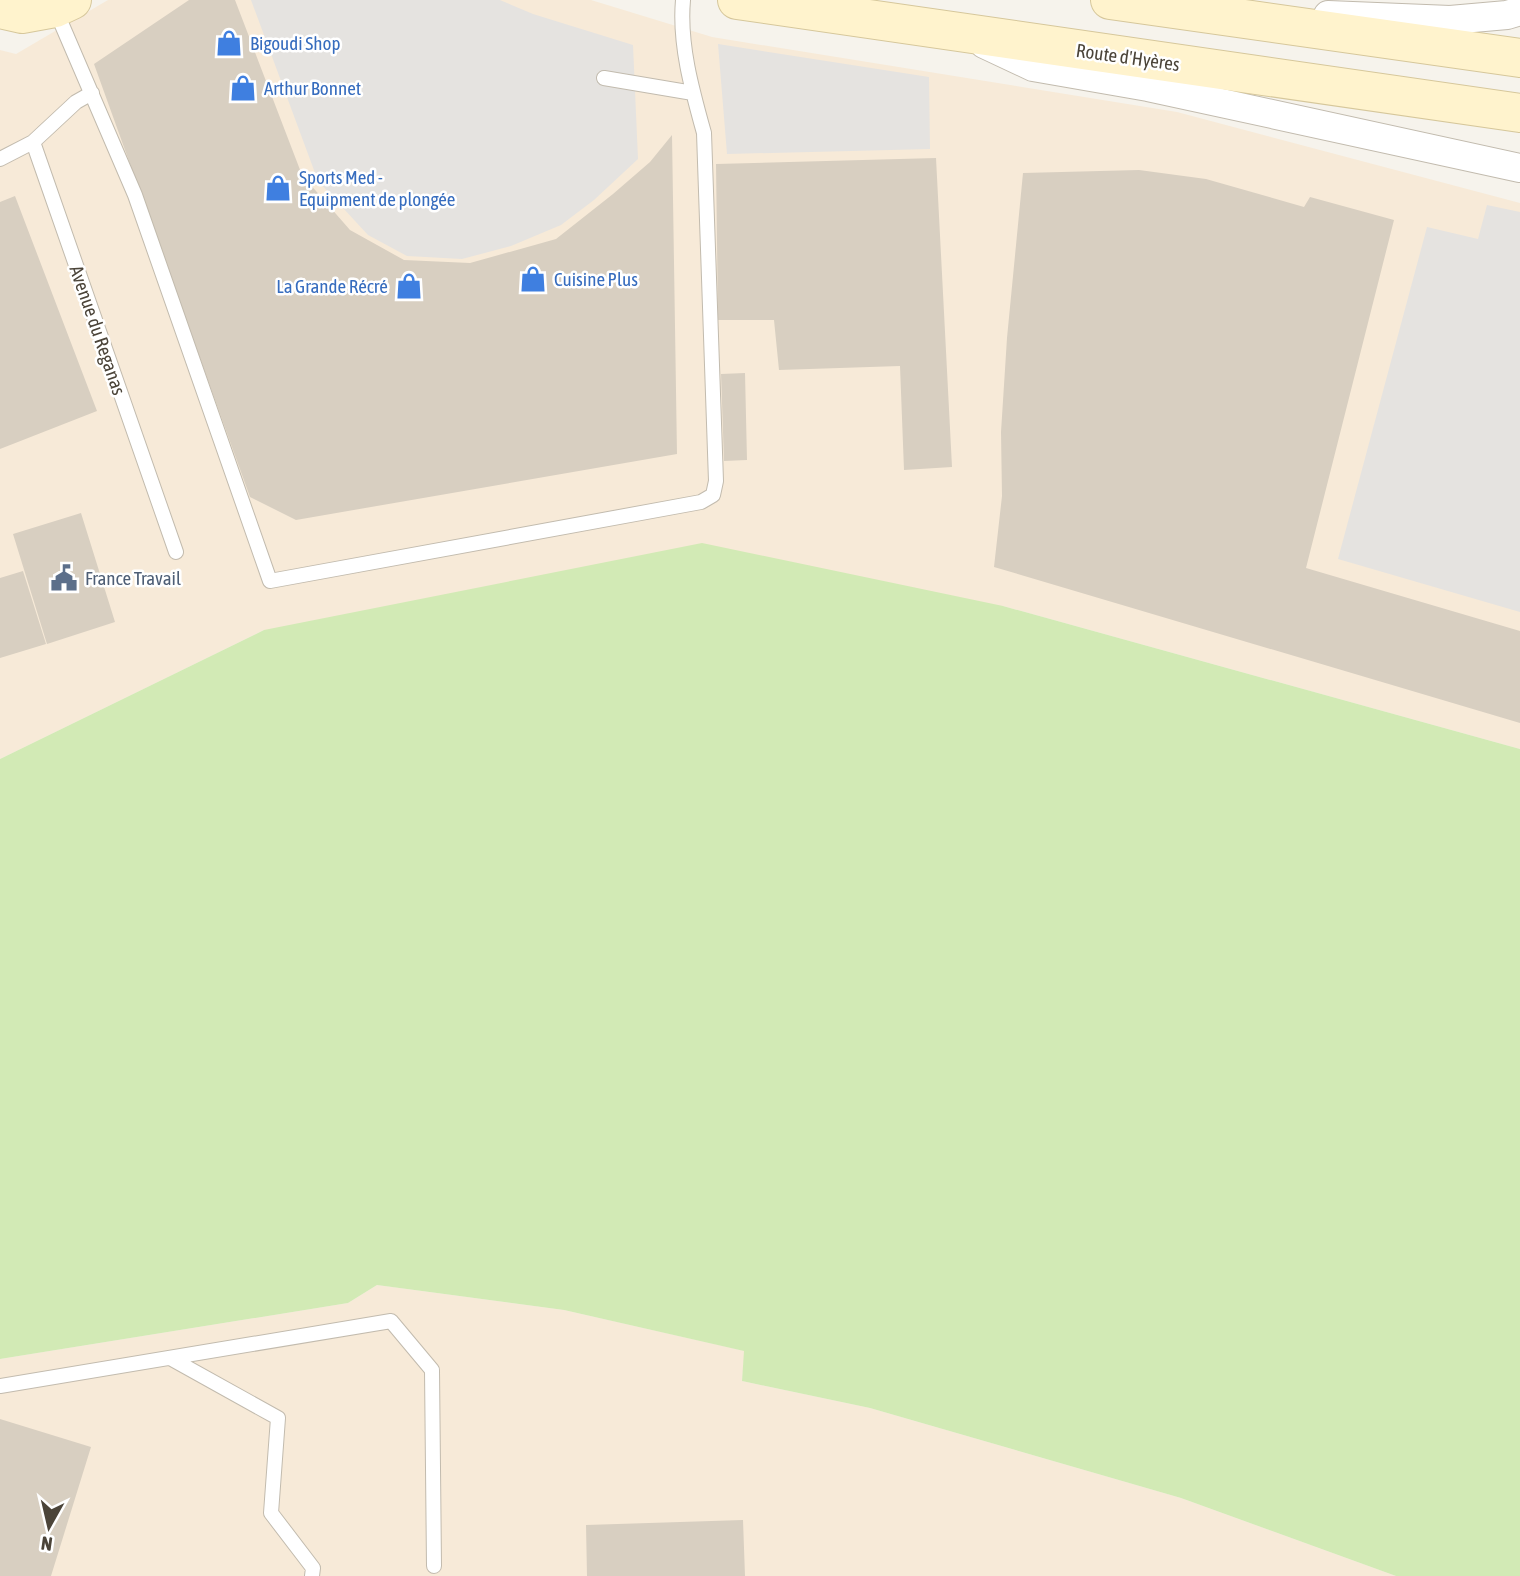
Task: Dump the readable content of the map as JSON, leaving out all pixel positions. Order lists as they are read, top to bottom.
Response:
{
  "streets": {
    "main road": ["Route d'Hyères"],
    "lane": ["Avenue du Reganas"]
  },
  "places": {
    "shop": [
      "Bigoudi Shop",
      "Arthur Bonnet",
      "Sports Med - Equipment de plongée",
      "Cuisine Plus",
      "La Grande Récré"
    ],
    "public building": ["France Travail"]
  },
  "north": "bottom"
}
